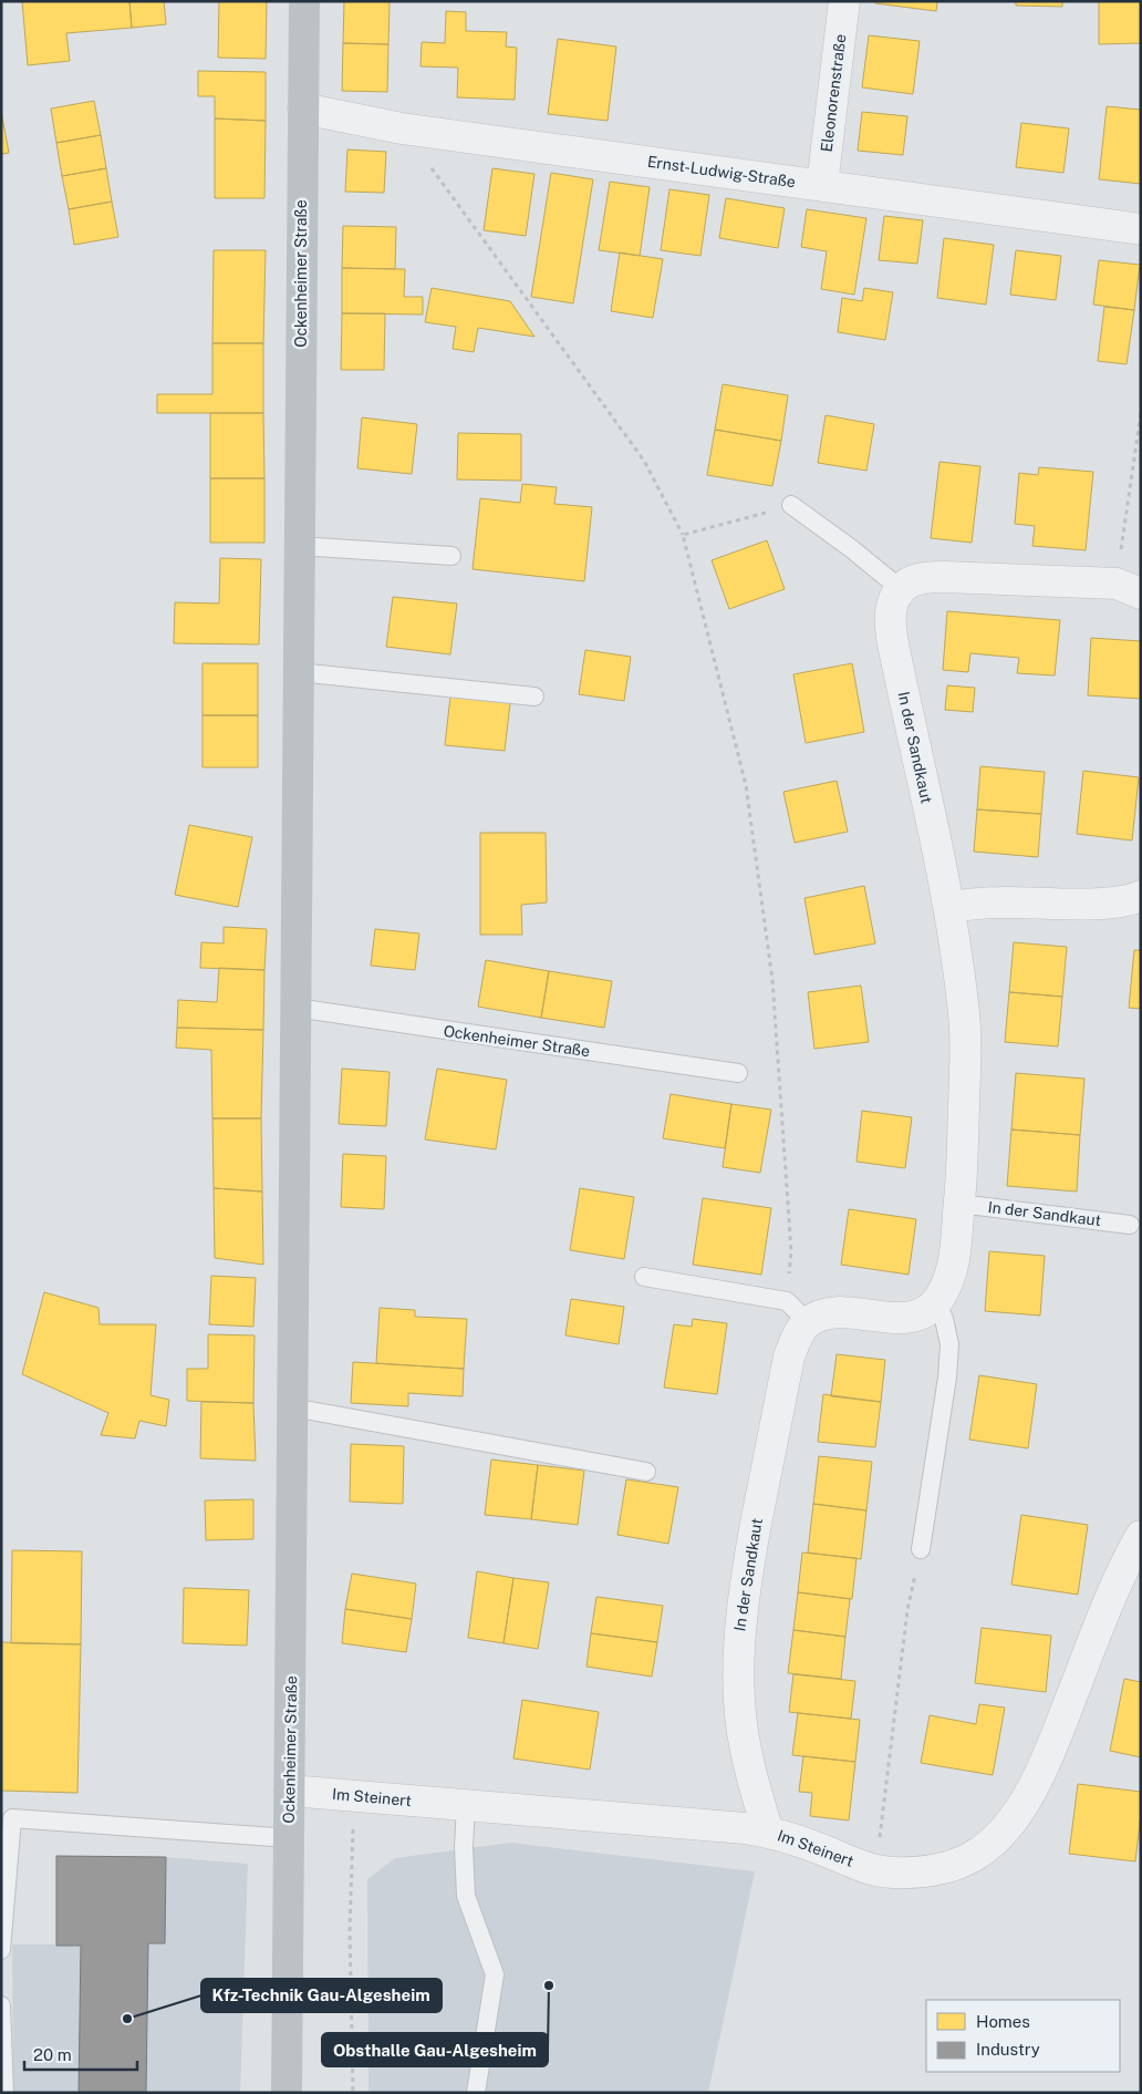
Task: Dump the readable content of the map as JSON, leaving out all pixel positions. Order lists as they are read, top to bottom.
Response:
{
  "streets": {
    "main road": ["Ockenheimer Straße"],
    "street": [
      "Eleonorenstraße",
      "Ernst-Ludwig-Straße",
      "In der Sandkaut",
      "Im Steinert"
    ]
  },
  "crossings": [
    ["Eleonorenstraße", "Ernst-Ludwig-Straße"],
    ["Ernst-Ludwig-Straße", "Ockenheimer Straße"],
    ["Ockenheimer Straße", "Im Steinert"],
    ["In der Sandkaut", "Im Steinert"]
  ],
  "places": ["Obsthalle Gau-Algesheim", "Kfz-Technik Gau-Algesheim"],
  "legend": ["Homes", "Industry"],
  "scale_bar": "20 m"
}
